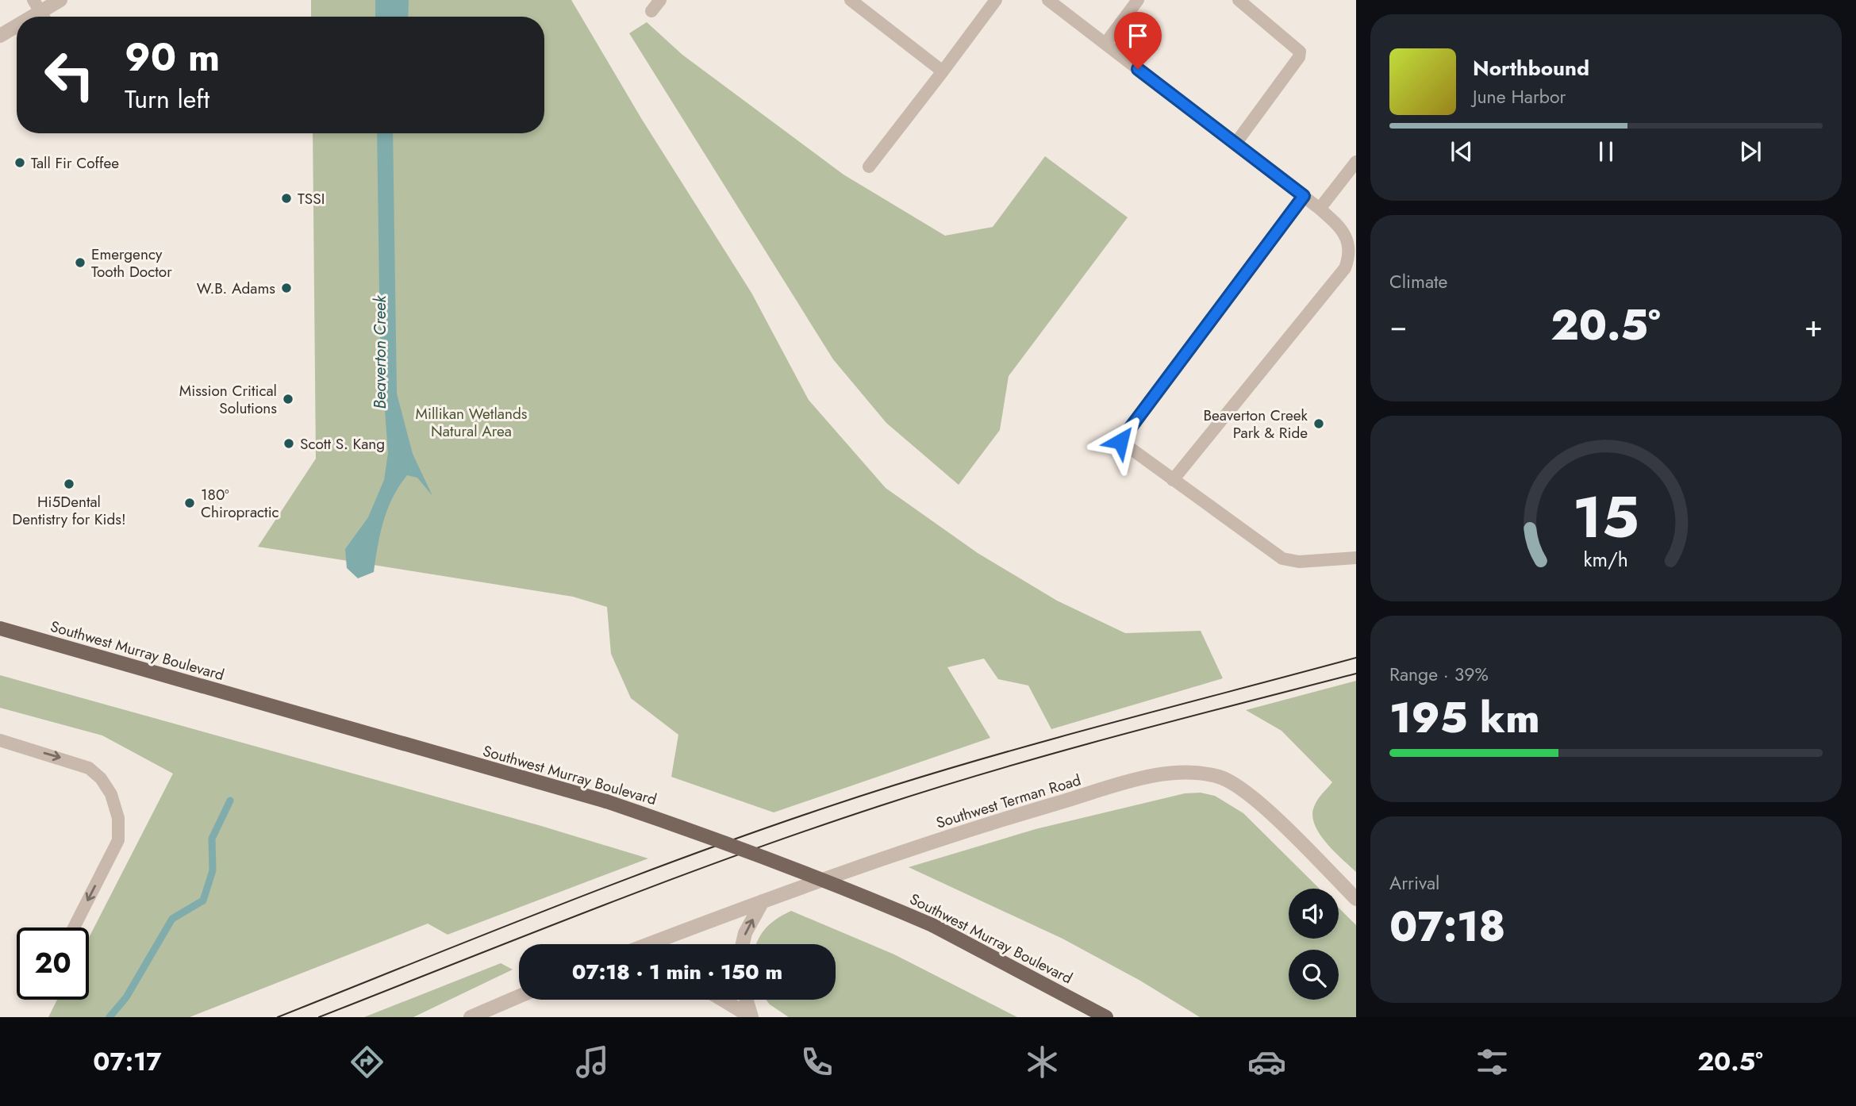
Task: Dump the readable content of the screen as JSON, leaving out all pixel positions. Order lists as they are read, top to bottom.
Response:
{
  "streets": {
    "main road": ["Southwest Murray Boulevard"],
    "street": ["Southwest Terman Road"]
  },
  "water": ["Beaverton Creek"],
  "parks": ["Millikan Wetlands Natural Area"],
  "places": [
    "Tall Fir Coffee",
    "TSSI",
    "Emergency Tooth Doctor",
    "W.B. Adams",
    "Mission Critical Solutions",
    "Beaverton Creek Park & Ride",
    "Scott S. Kang",
    "Hi5Dental Dentistry for Kids!",
    "180º Chiropractic"
  ],
  "page": {
    "turn": ["90 m", "Turn left"],
    "song": ["Northbound", "June Harbor"],
    "tile": [
      "Climate",
      ["Range · 39%", "195 km"],
      ["Arrival", "07:18"]
    ],
    "heat": ["−", "20.5°", "+"],
    "limit": "20",
    "trip": "07:18 · 1 min · 150 m",
    "tabs": ["07:17", "20.5°"],
    "gauge": ["15", "km/h"]
  }
}
